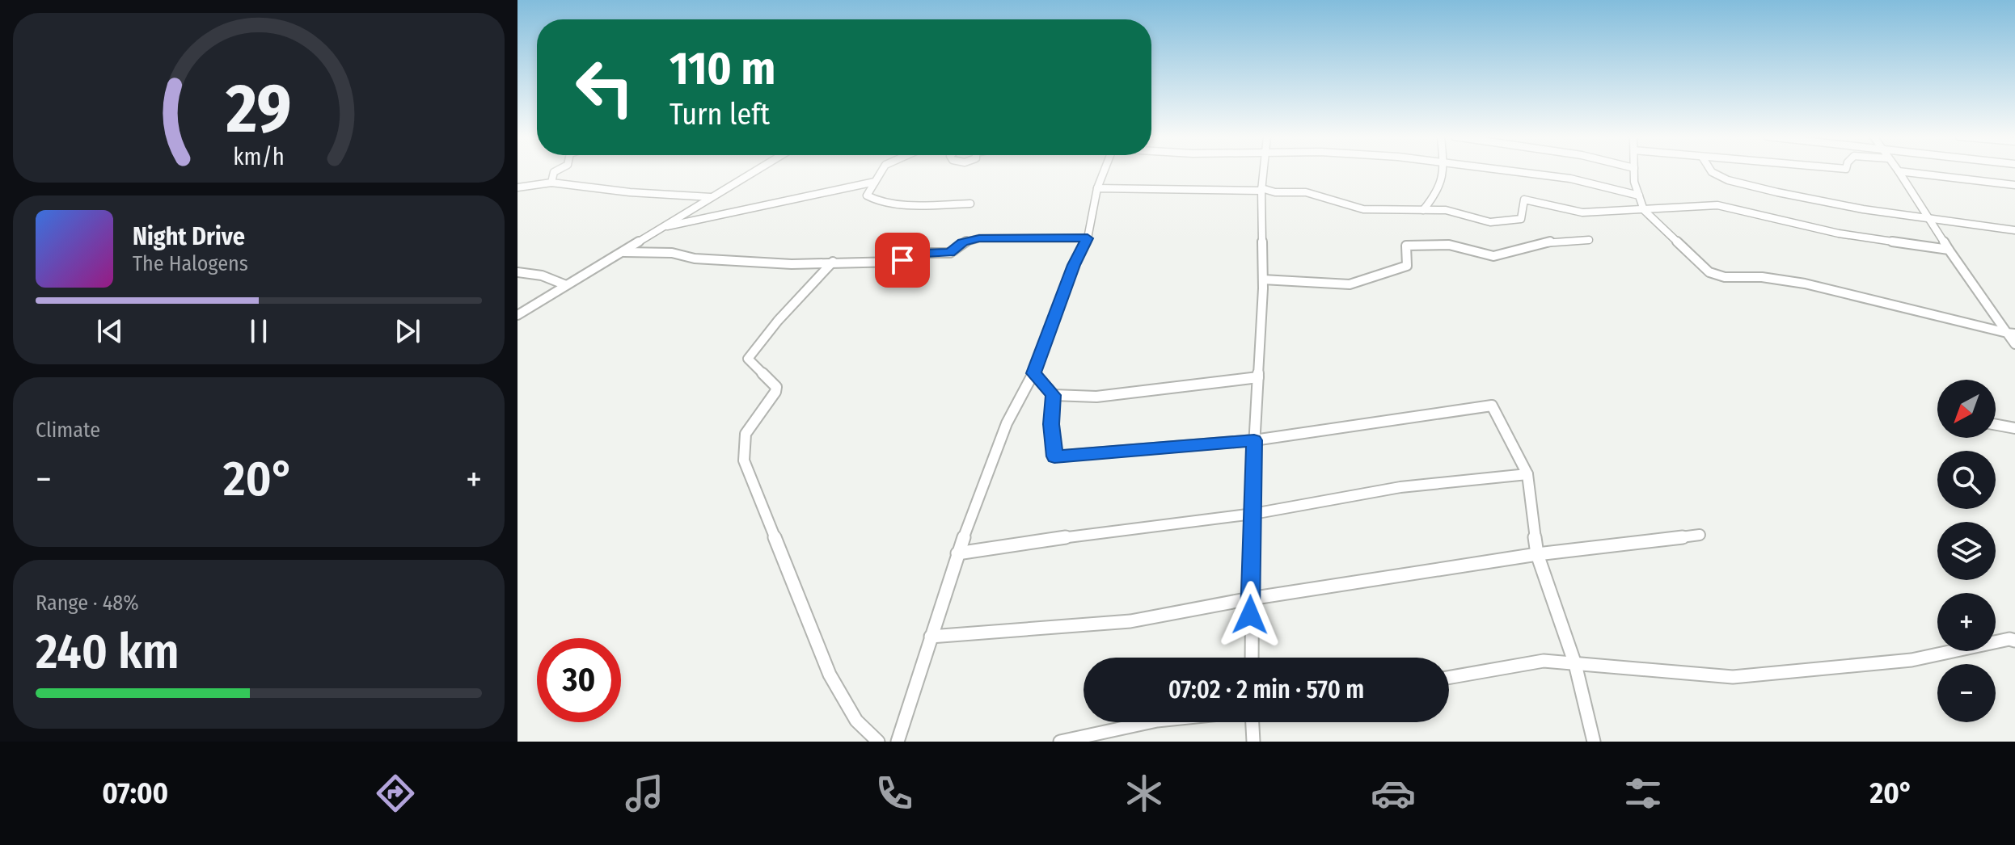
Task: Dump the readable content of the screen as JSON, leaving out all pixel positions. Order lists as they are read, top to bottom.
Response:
{
  "north": "bottom left",
  "page": {
    "turn": ["110 m", "Turn left"],
    "song": ["Night Drive", "The Halogens"],
    "tile": [
      "Climate",
      ["Range · 48%", "240 km"]
    ],
    "map_buttons": ["+", "−"],
    "heat": ["−", "20°", "+"],
    "limit": "30",
    "trip": "07:02 · 2 min · 570 m",
    "tabs": ["07:00", "20°"],
    "gauge": ["29", "km/h"]
  }
}
